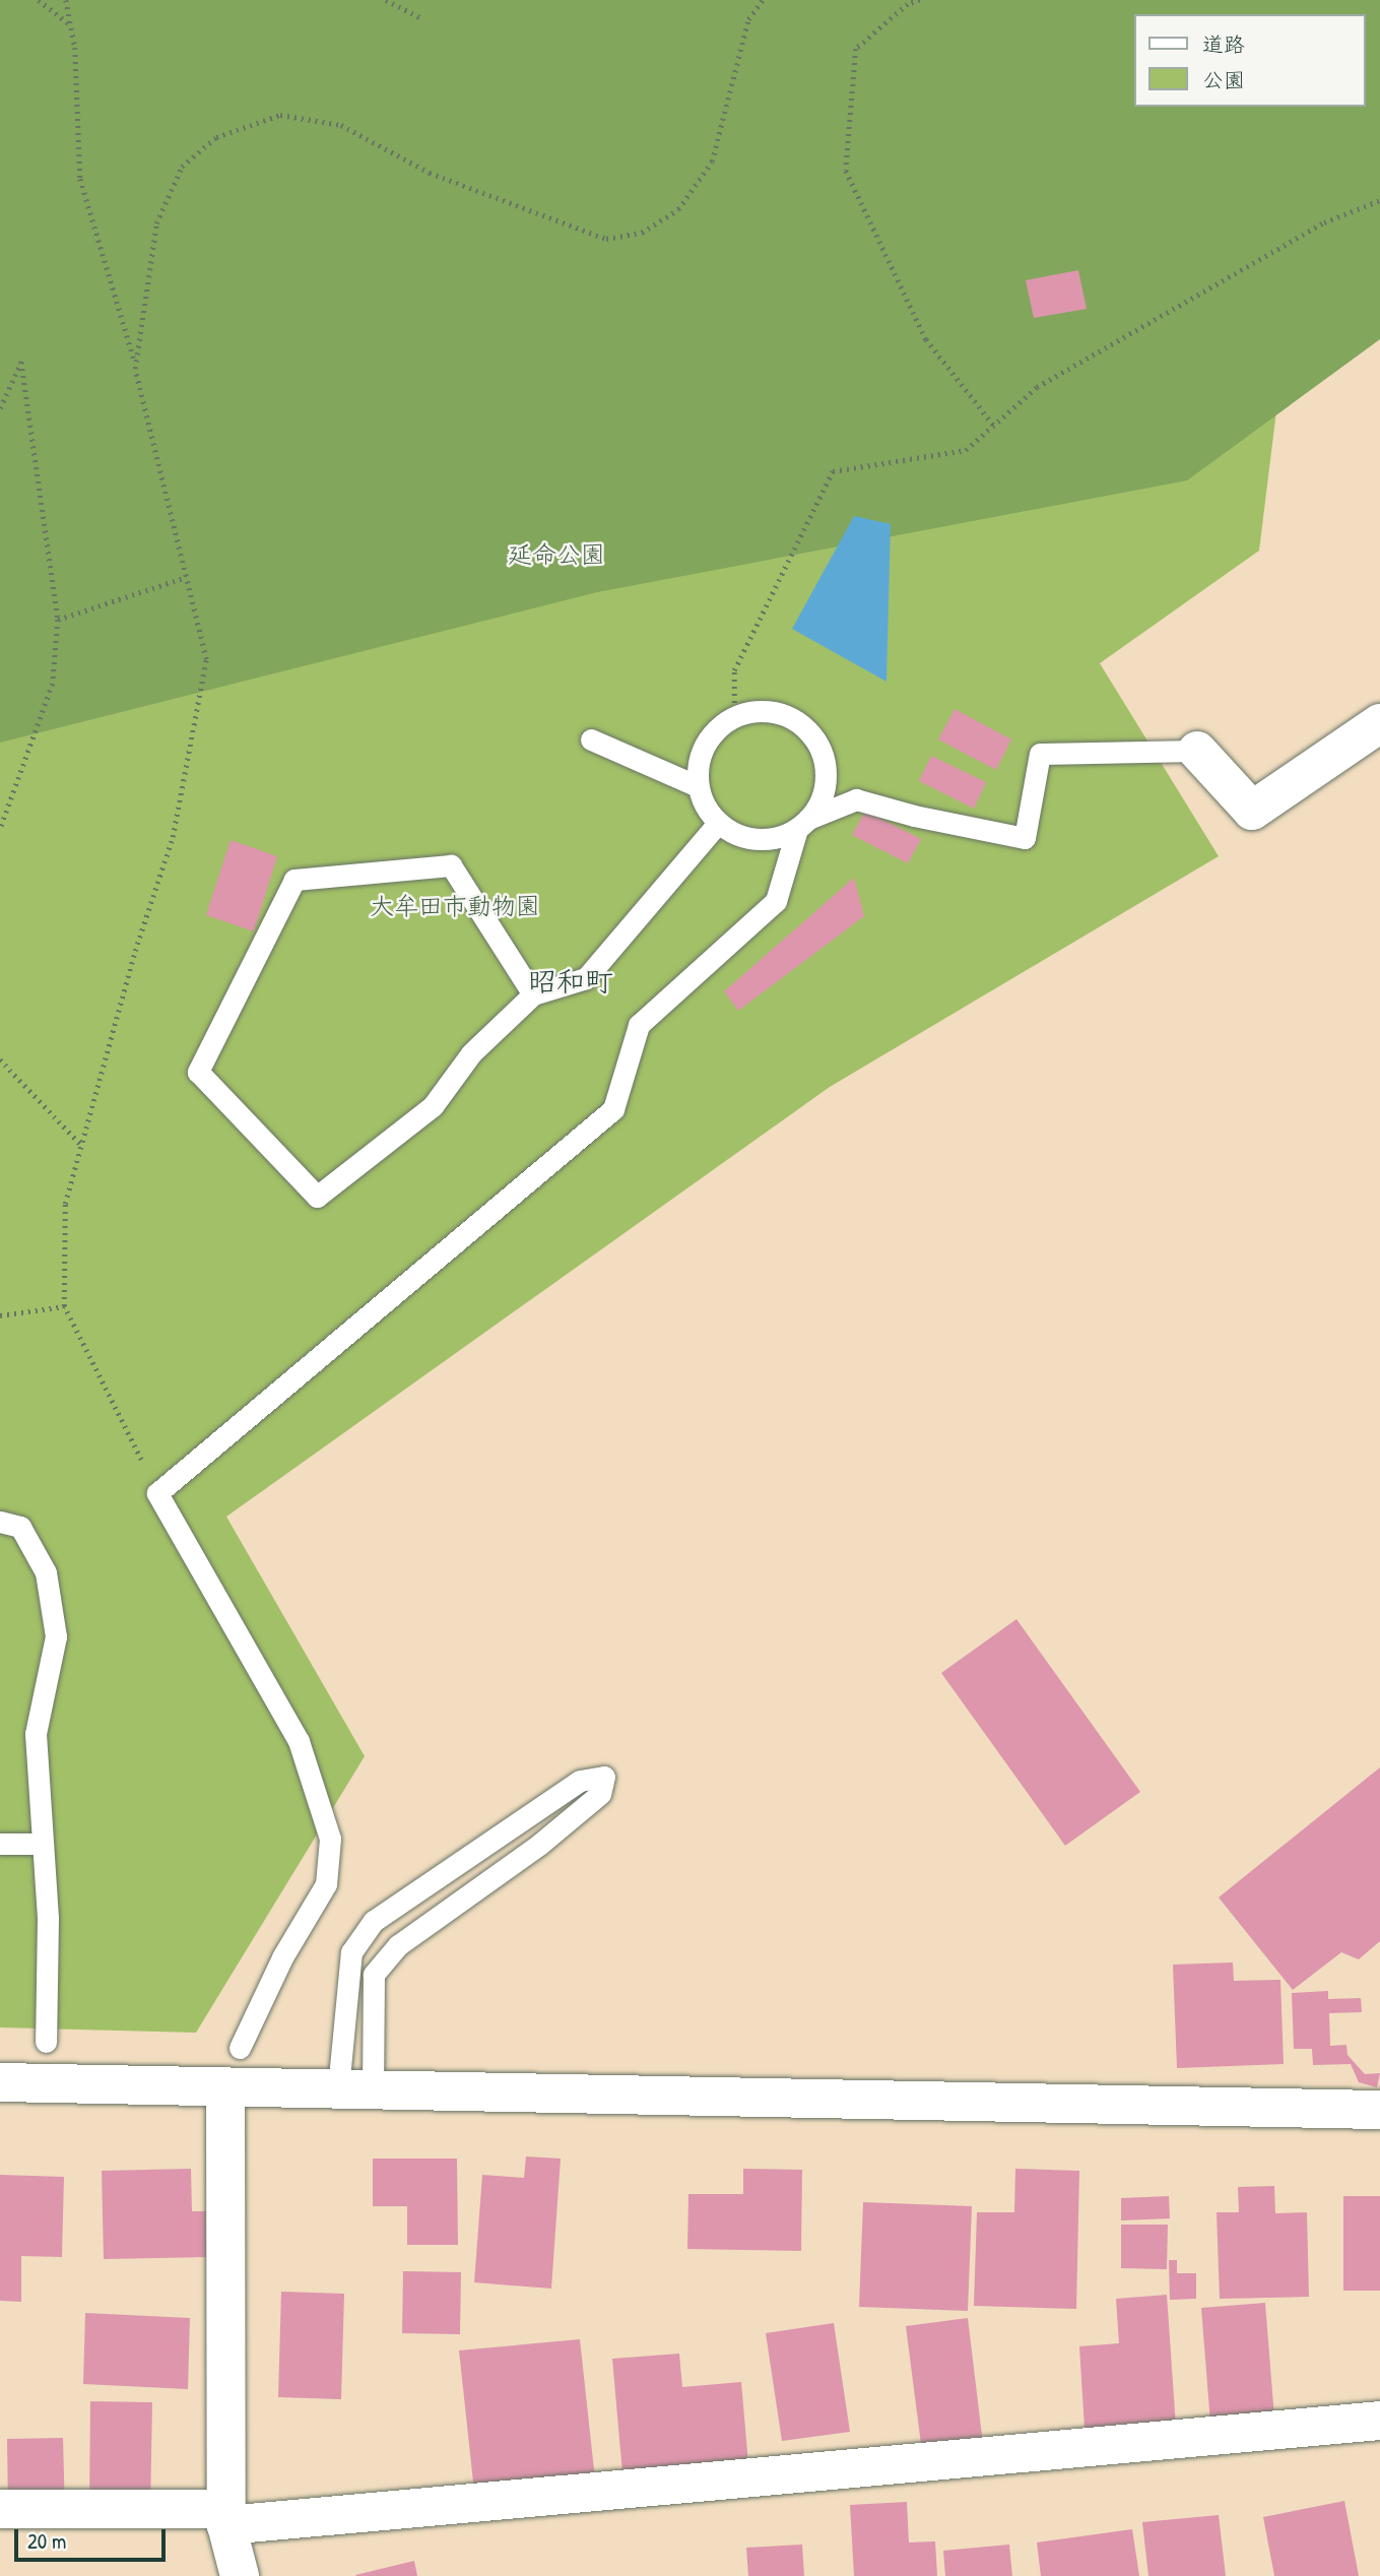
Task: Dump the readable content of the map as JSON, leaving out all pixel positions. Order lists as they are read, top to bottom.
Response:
{
  "districts": ["昭和町"],
  "parks": ["延命公園", "大牟田市動物園"],
  "legend": ["道路", "公園"],
  "scale_bar": "20 m"
}
